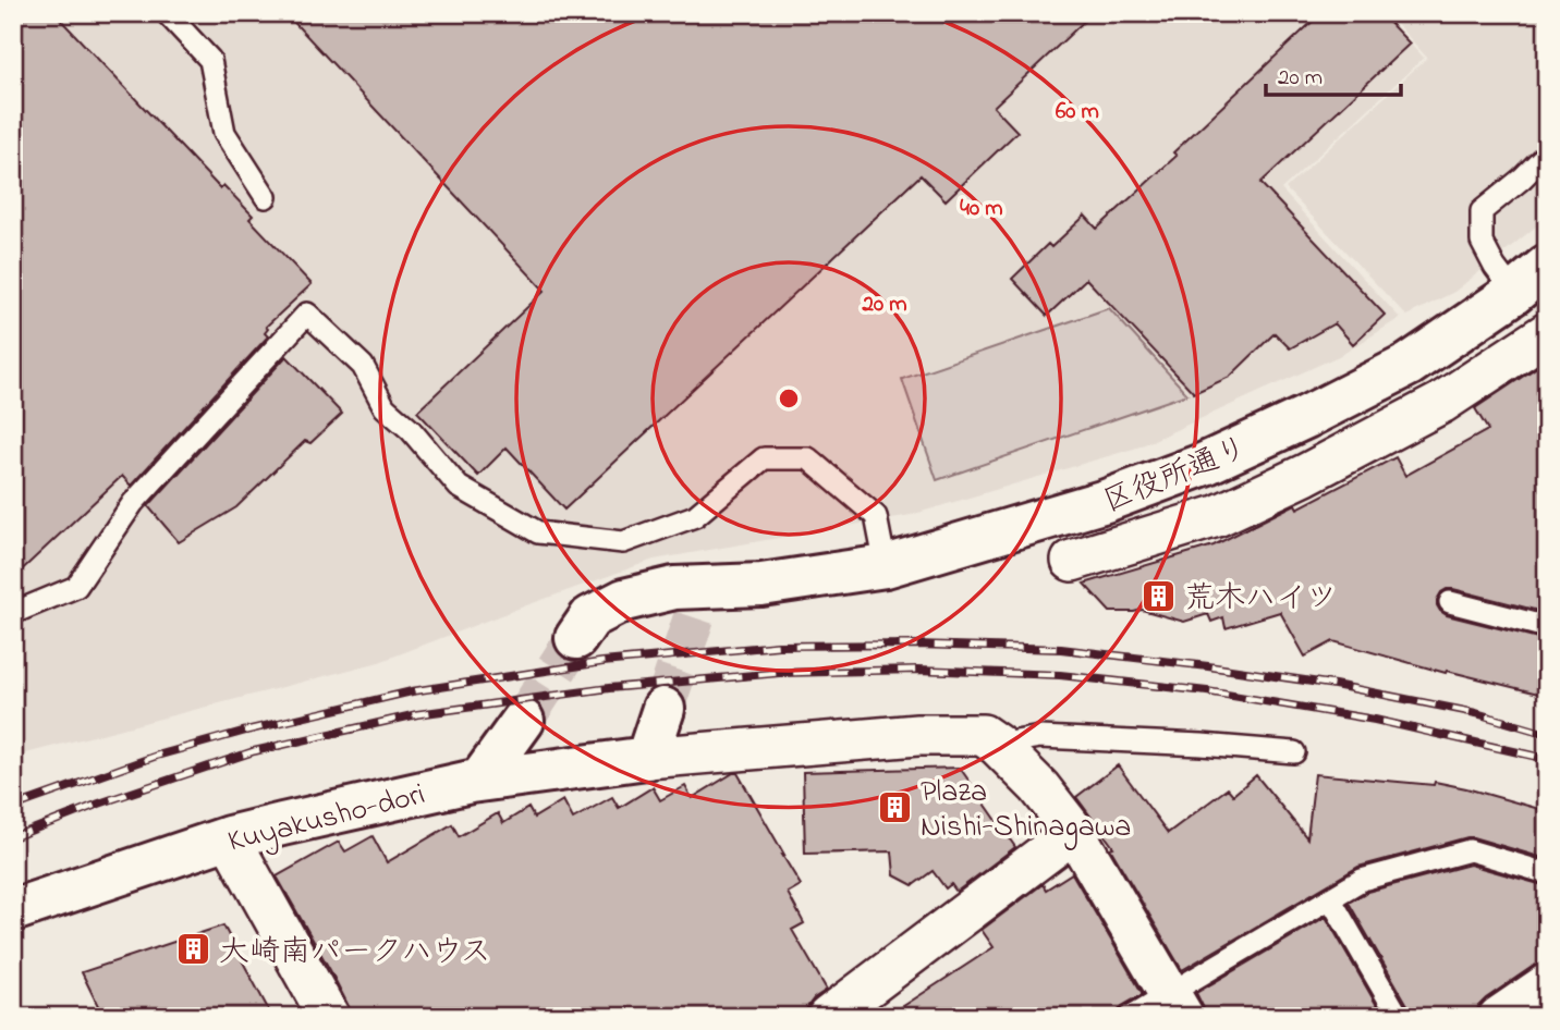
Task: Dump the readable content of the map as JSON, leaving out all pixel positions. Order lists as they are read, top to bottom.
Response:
{
  "streets": {
    "street": ["区役所通り", "Kuyakusho-dori"]
  },
  "places": {
    "building": ["荒木ハイツ", "Plaza Nishi-Shinagawa", "大崎南パークハウス"]
  },
  "scale_bar": "20 m",
  "rings": ["60 m", "40 m", "20 m"]
}
